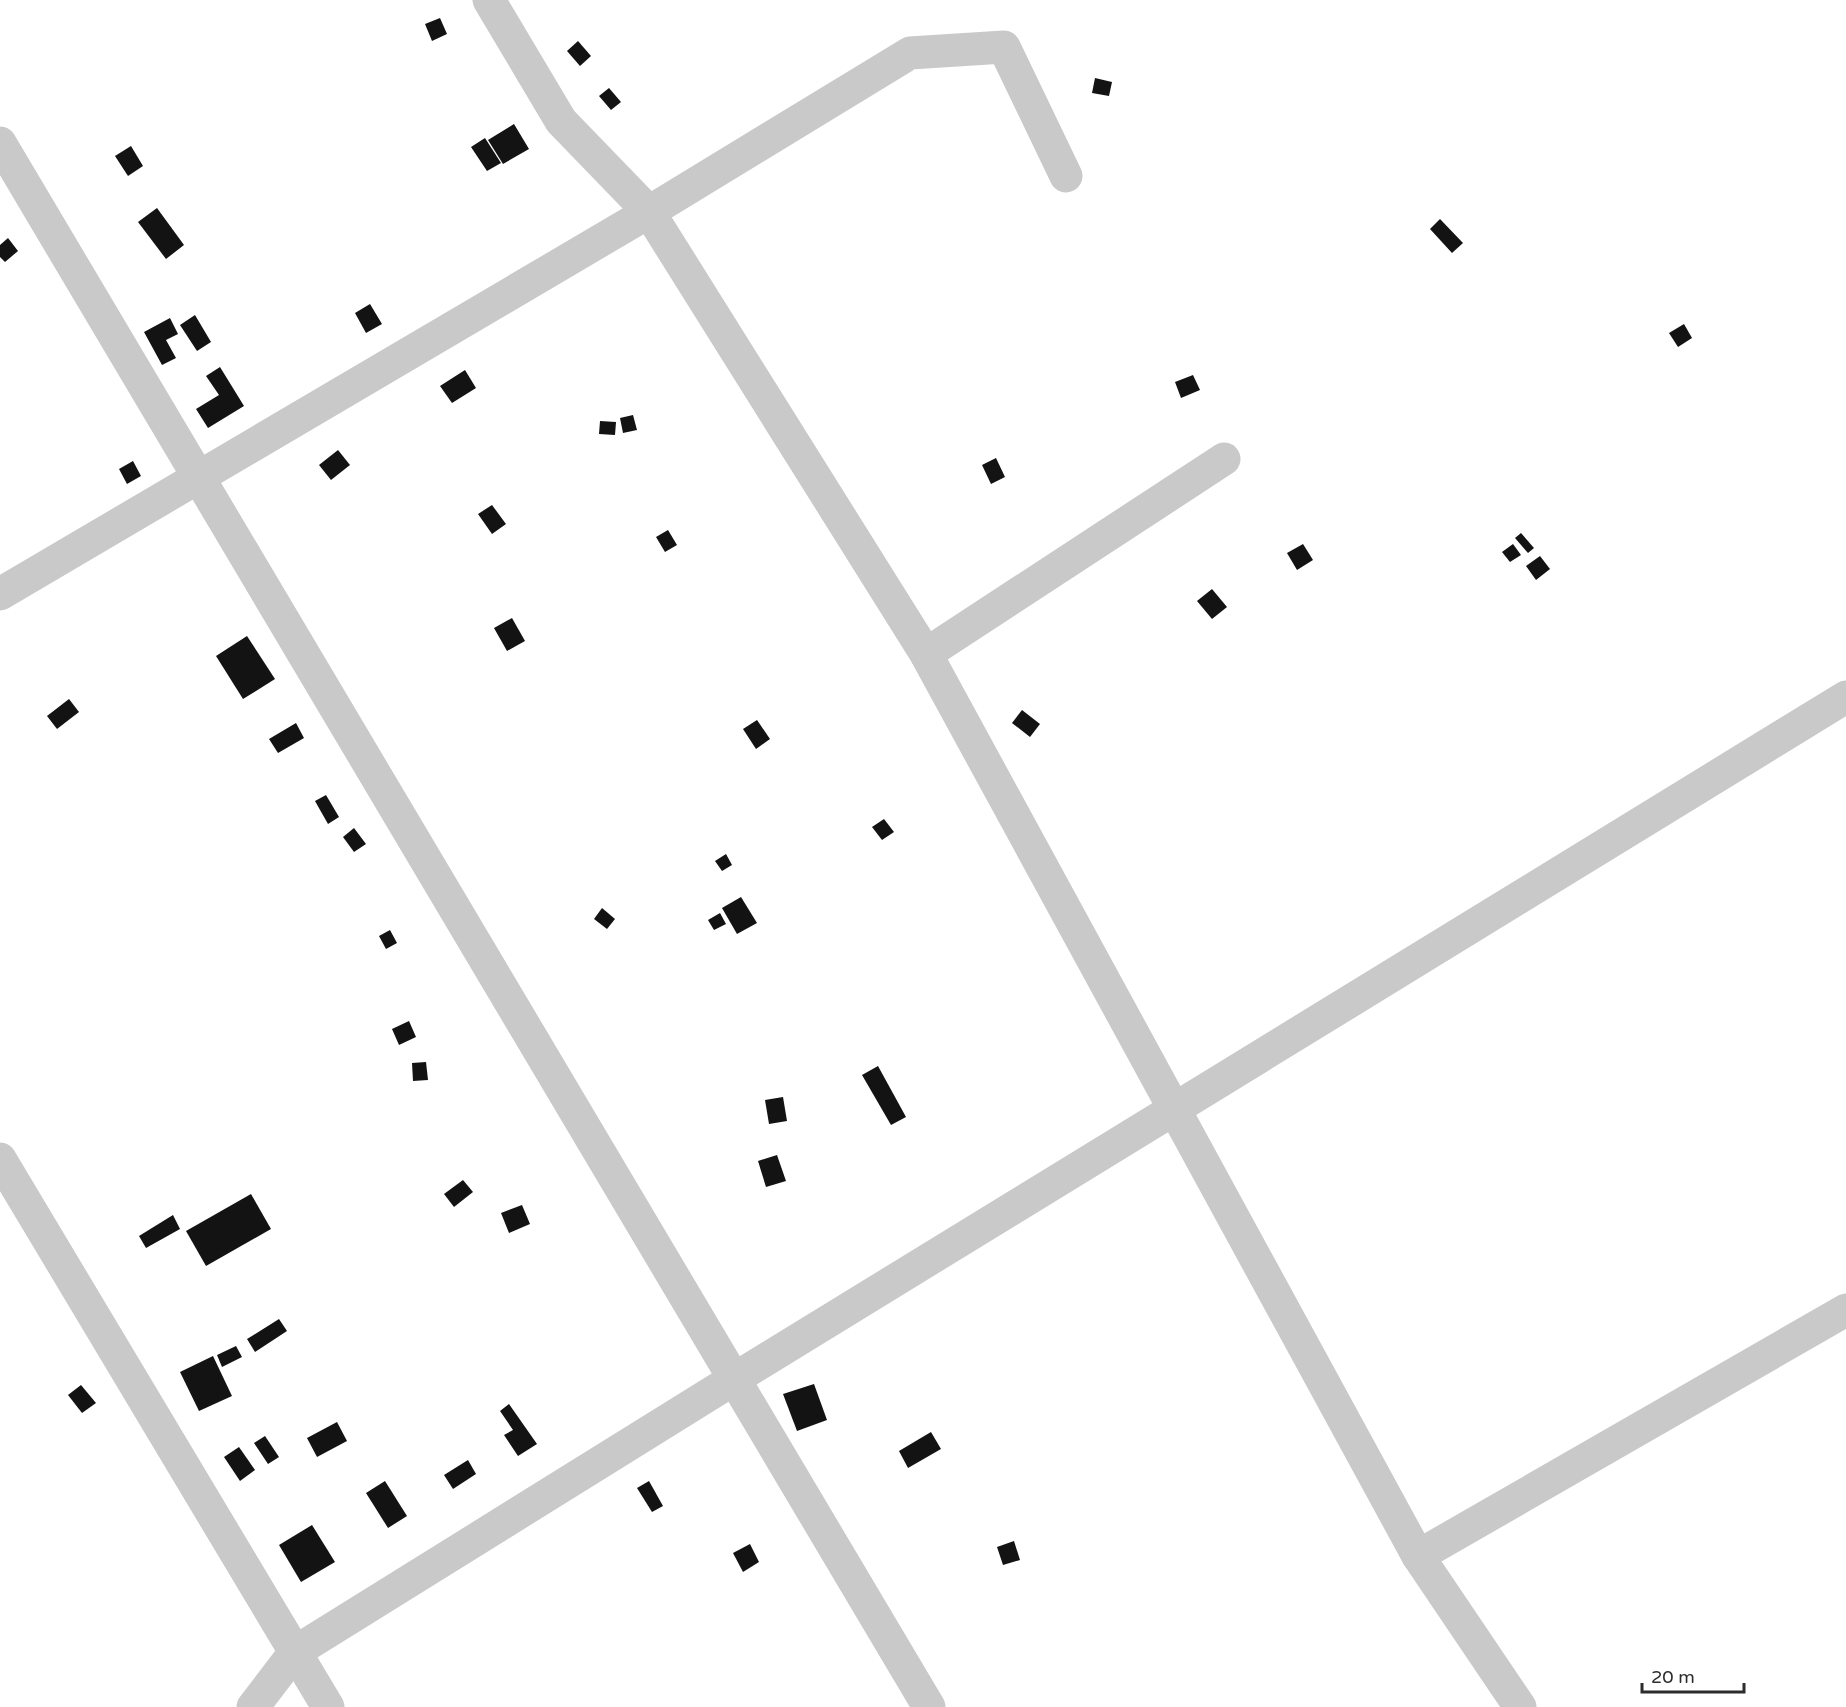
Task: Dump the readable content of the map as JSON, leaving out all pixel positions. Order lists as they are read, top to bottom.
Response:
{
  "scale_bar": "20 m"
}
